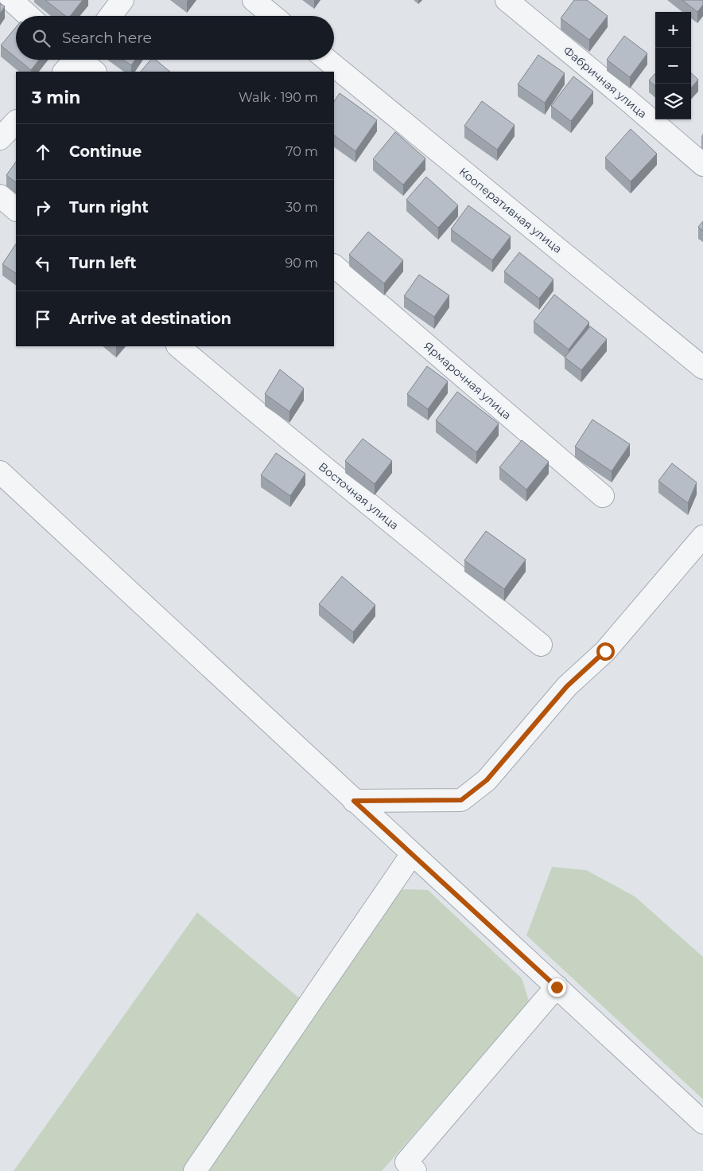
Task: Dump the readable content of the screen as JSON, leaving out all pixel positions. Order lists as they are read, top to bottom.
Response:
{
  "streets": {
    "street": [
      "Фабричная улица",
      "Кооперативная улица",
      "Ярмарочная улица",
      "Восточная улица"
    ]
  },
  "page": {
    "map_buttons": ["+", "−"],
    "search": "Search here",
    "heading": ["3 min", "Walk · 190 m"],
    "list": [
      ["Continue", "70 m"],
      ["Turn right", "30 m"],
      ["Turn left", "90 m"],
      "Arrive at destination"
    ]
  }
}
